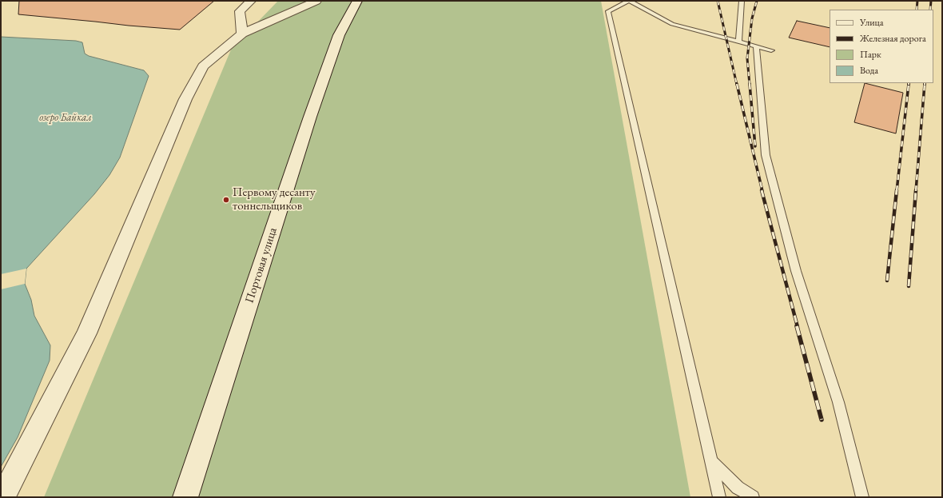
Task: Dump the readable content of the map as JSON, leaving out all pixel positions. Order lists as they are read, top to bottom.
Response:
{
  "streets": {
    "street": ["Портовая улица"]
  },
  "water": ["озеро Байкал"],
  "places": ["Первому десанту тоннельщиков"],
  "legend": [
    "Улица",
    "Железная дорога",
    "Парк",
    "Вода"
  ]
}
